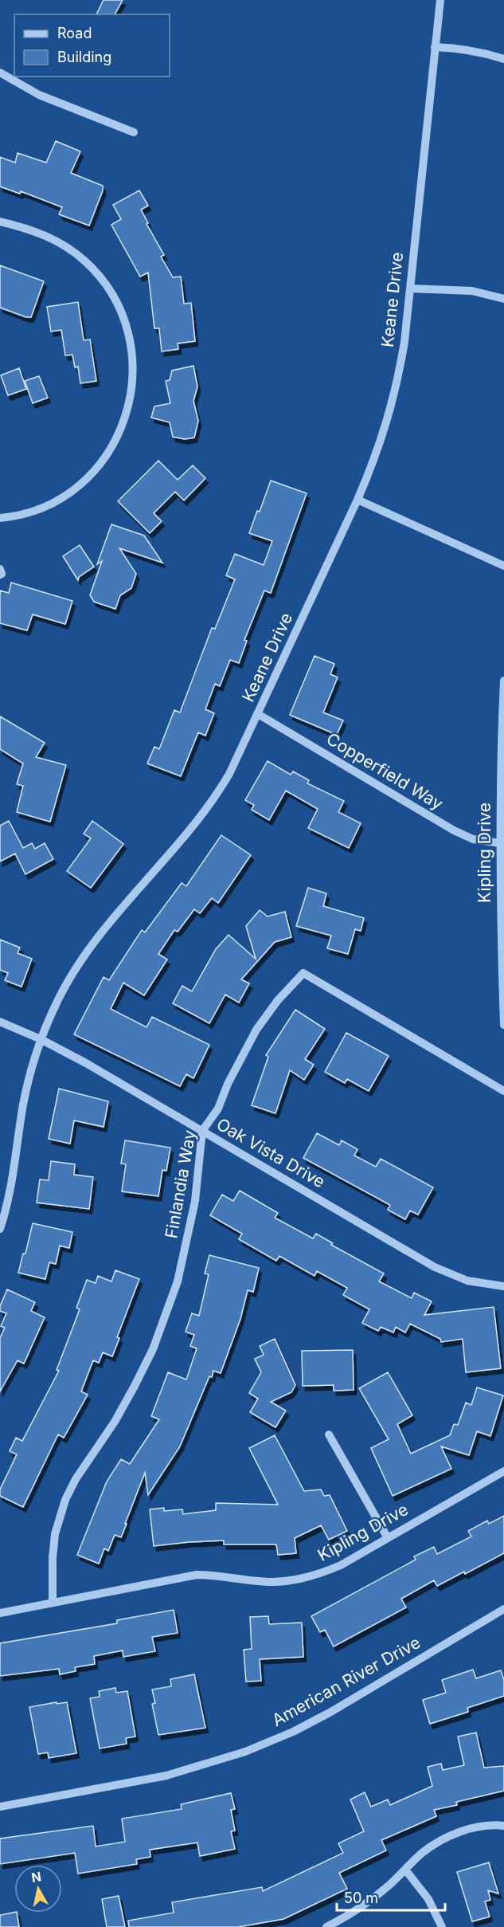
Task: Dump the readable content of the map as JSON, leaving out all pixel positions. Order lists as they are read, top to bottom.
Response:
{
  "streets": {
    "street": [
      "Keane Drive",
      "Copperfield Way",
      "Kipling Drive",
      "Oak Vista Drive",
      "Finlandia Way",
      "American River Drive"
    ]
  },
  "crossings": [
    ["Keane Drive", "Copperfield Way"],
    ["Keane Drive", "Oak Vista Drive"],
    ["Copperfield Way", "Kipling Drive"],
    ["Kipling Drive", "Finlandia Way"],
    ["Oak Vista Drive", "Finlandia Way"]
  ],
  "legend": ["Road", "Building"],
  "scale_bar": "50 m",
  "north": "top"
}
